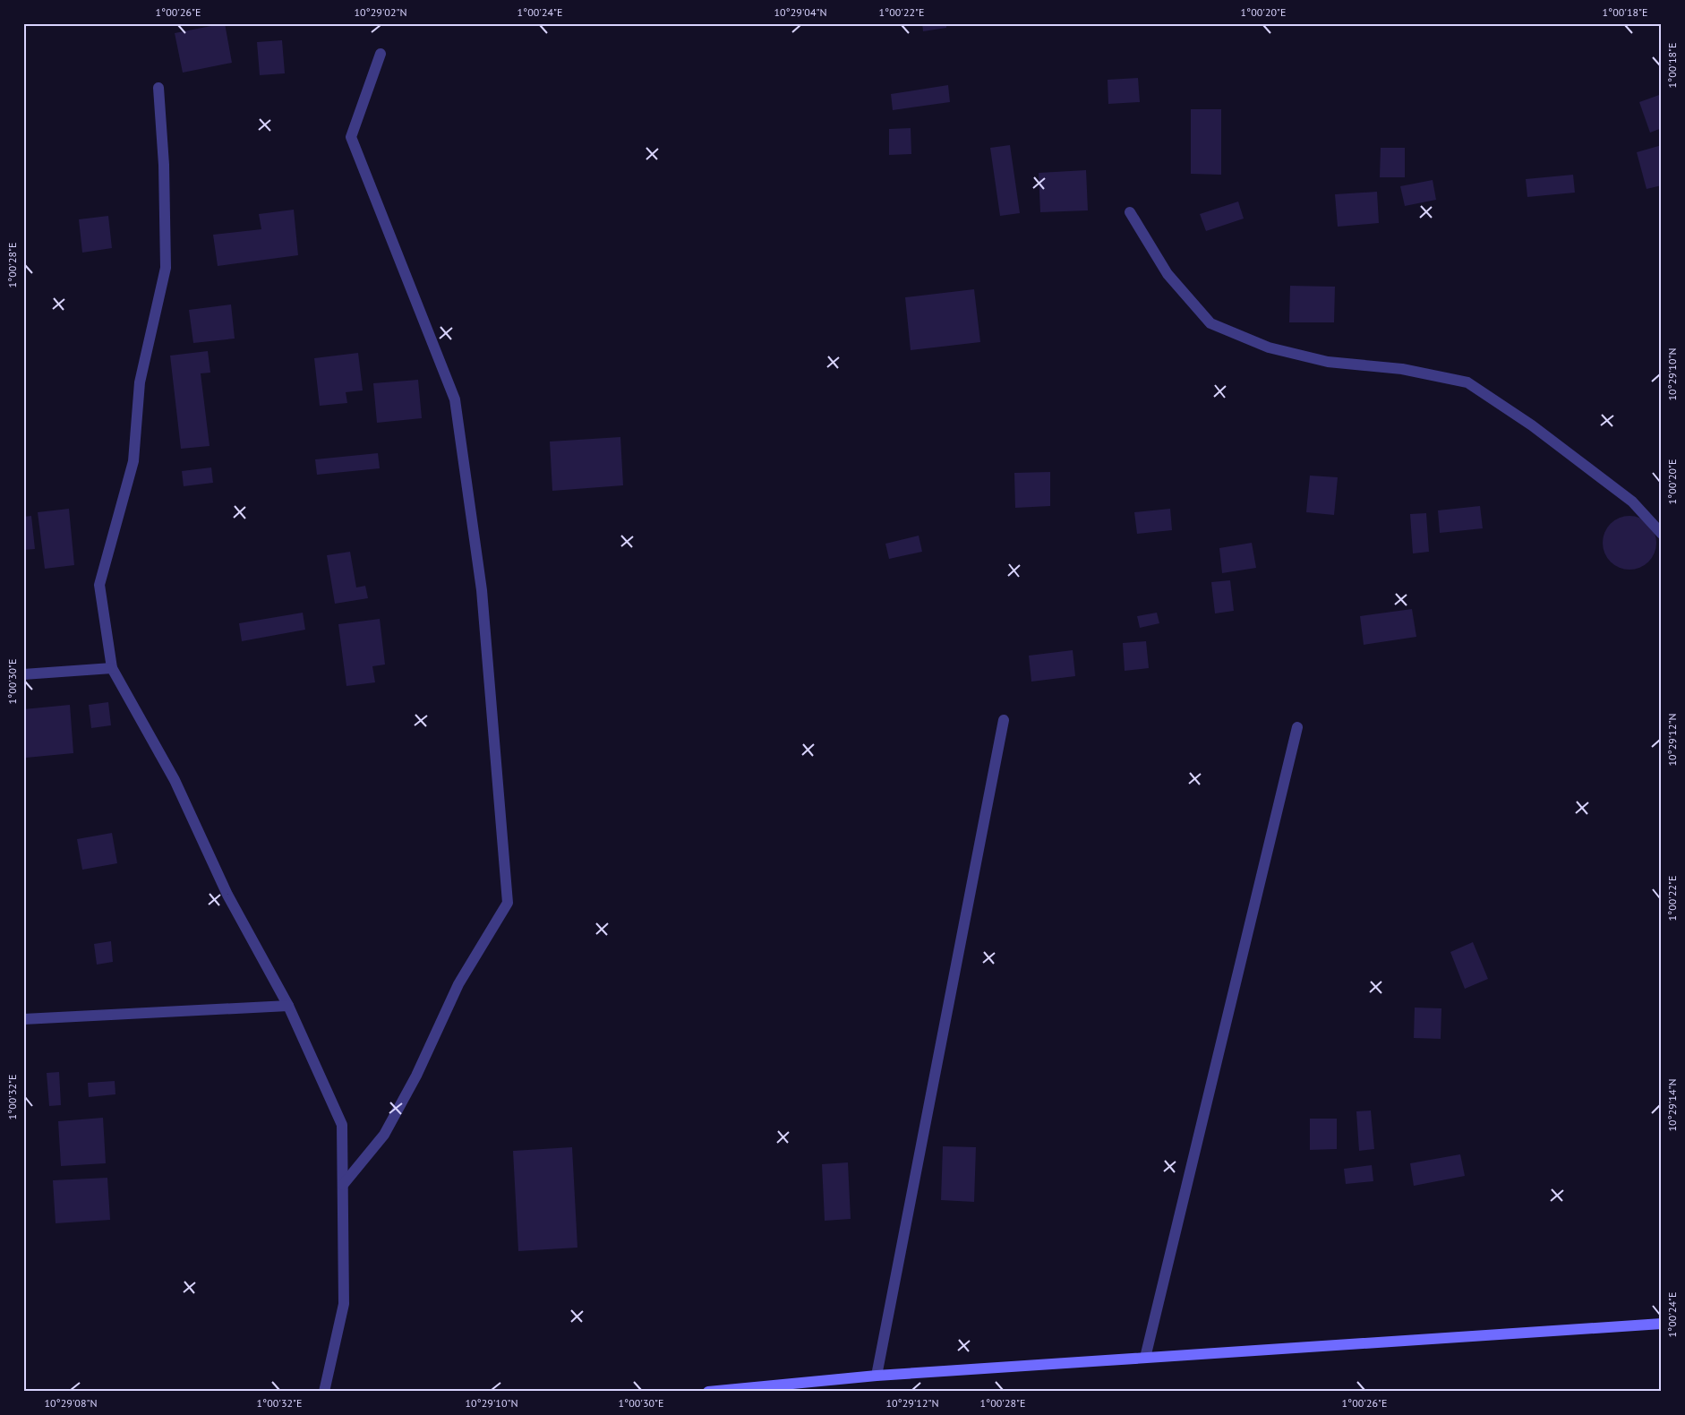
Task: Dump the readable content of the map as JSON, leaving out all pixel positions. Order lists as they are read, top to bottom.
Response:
{
  "coordinates": [
    "1°00'26\"E",
    "10°29'02\"N",
    "1°00'24\"E",
    "10°29'04\"N",
    "1°00'22\"E",
    "1°00'20\"E",
    "1°00'18\"E",
    "1°00'28\"E",
    "10°29'10\"N",
    "1°00'30\"E",
    "10°29'12\"N",
    "1°00'32\"E",
    "10°29'14\"N",
    "10°29'08\"N"
  ]
}
